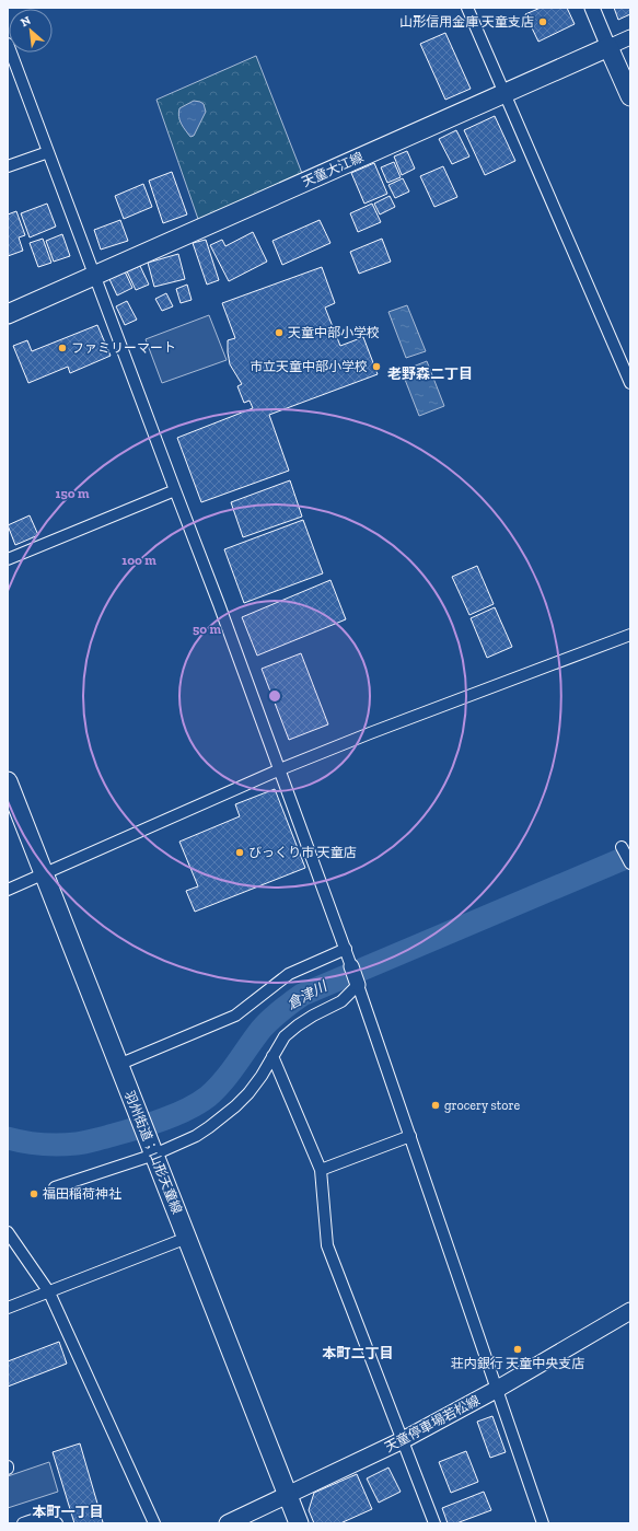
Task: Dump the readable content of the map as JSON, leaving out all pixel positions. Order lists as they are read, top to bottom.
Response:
{
  "streets": {
    "main road": ["天童大江線", "羽州街道；山形天童線", "天童停車場若松線"]
  },
  "crossings": [
    ["羽州街道；山形天童線", "天童停車場若松線"]
  ],
  "districts": ["老野森二丁目", "本町二丁目", "本町一丁目"],
  "water": ["倉津川"],
  "places": [
    "山形信用金庫 天童支店",
    "天童中部小学校",
    "ファミリーマート",
    "市立天童中部小学校",
    "びっくり市 天童店",
    "grocery store",
    "福田稲荷神社",
    "荘内銀行 天童中央支店"
  ],
  "north": "top left",
  "rings": ["150 m", "100 m", "50 m"]
}
